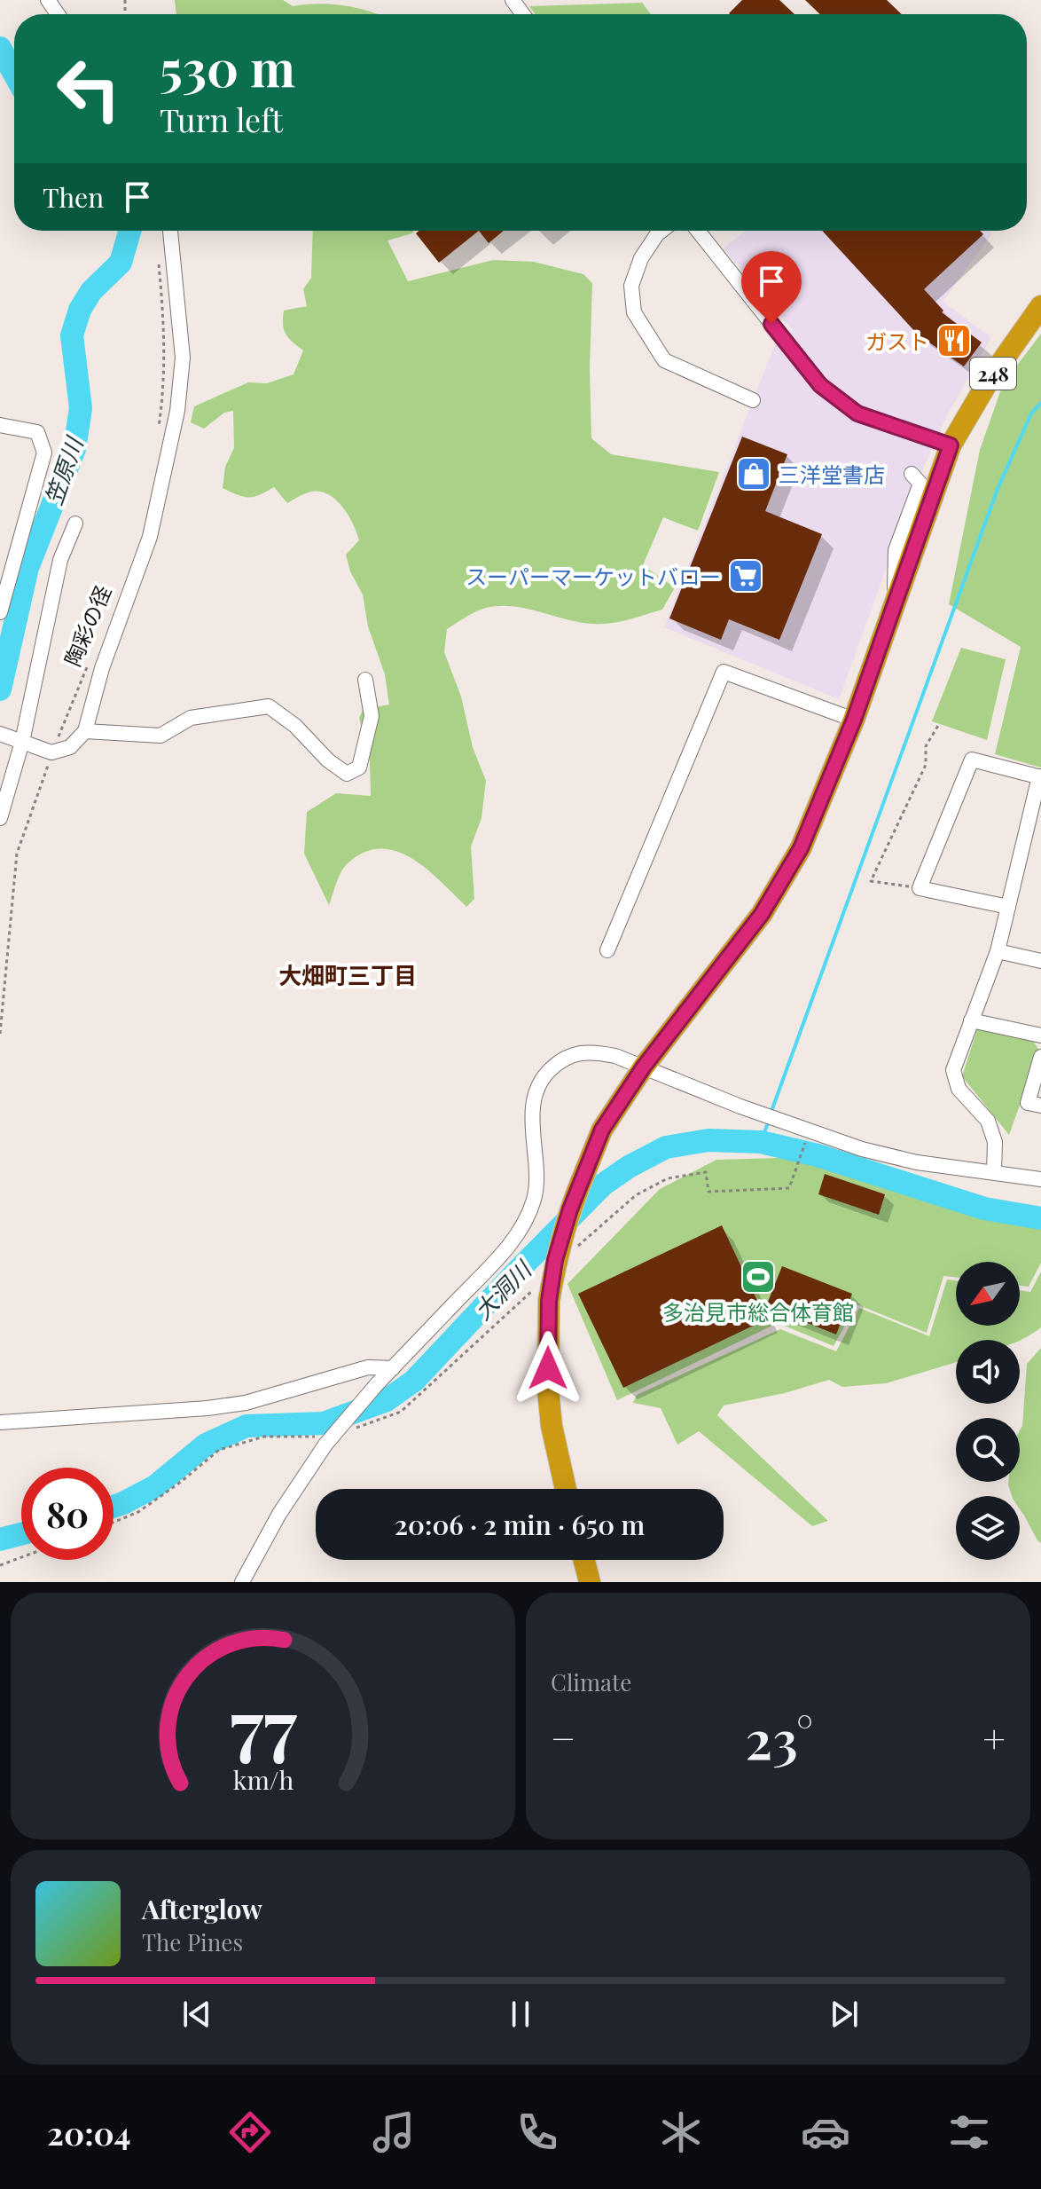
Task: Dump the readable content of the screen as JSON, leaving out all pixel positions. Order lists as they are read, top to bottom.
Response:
{
  "streets": {
    "highway": ["248"],
    "path": ["陶彩の径"]
  },
  "districts": ["大畑町三丁目"],
  "water": ["笠原川", "大洞川"],
  "places": {
    "restaurant": ["ガスト"],
    "shop": ["三洋堂書店"],
    "supermarket": ["スーパーマーケットバロー"],
    "sports": ["多治見市総合体育館"]
  },
  "north": "bottom left",
  "page": {
    "turn": ["530 m", "Turn left"],
    "then": "Then",
    "limit": "80",
    "trip": "20:06 · 2 min · 650 m",
    "tile": "Climate",
    "heat": ["−", "23°", "+"],
    "song": ["Afterglow", "The Pines"],
    "tabs": "20:04",
    "gauge": ["77", "km/h"]
  }
}
